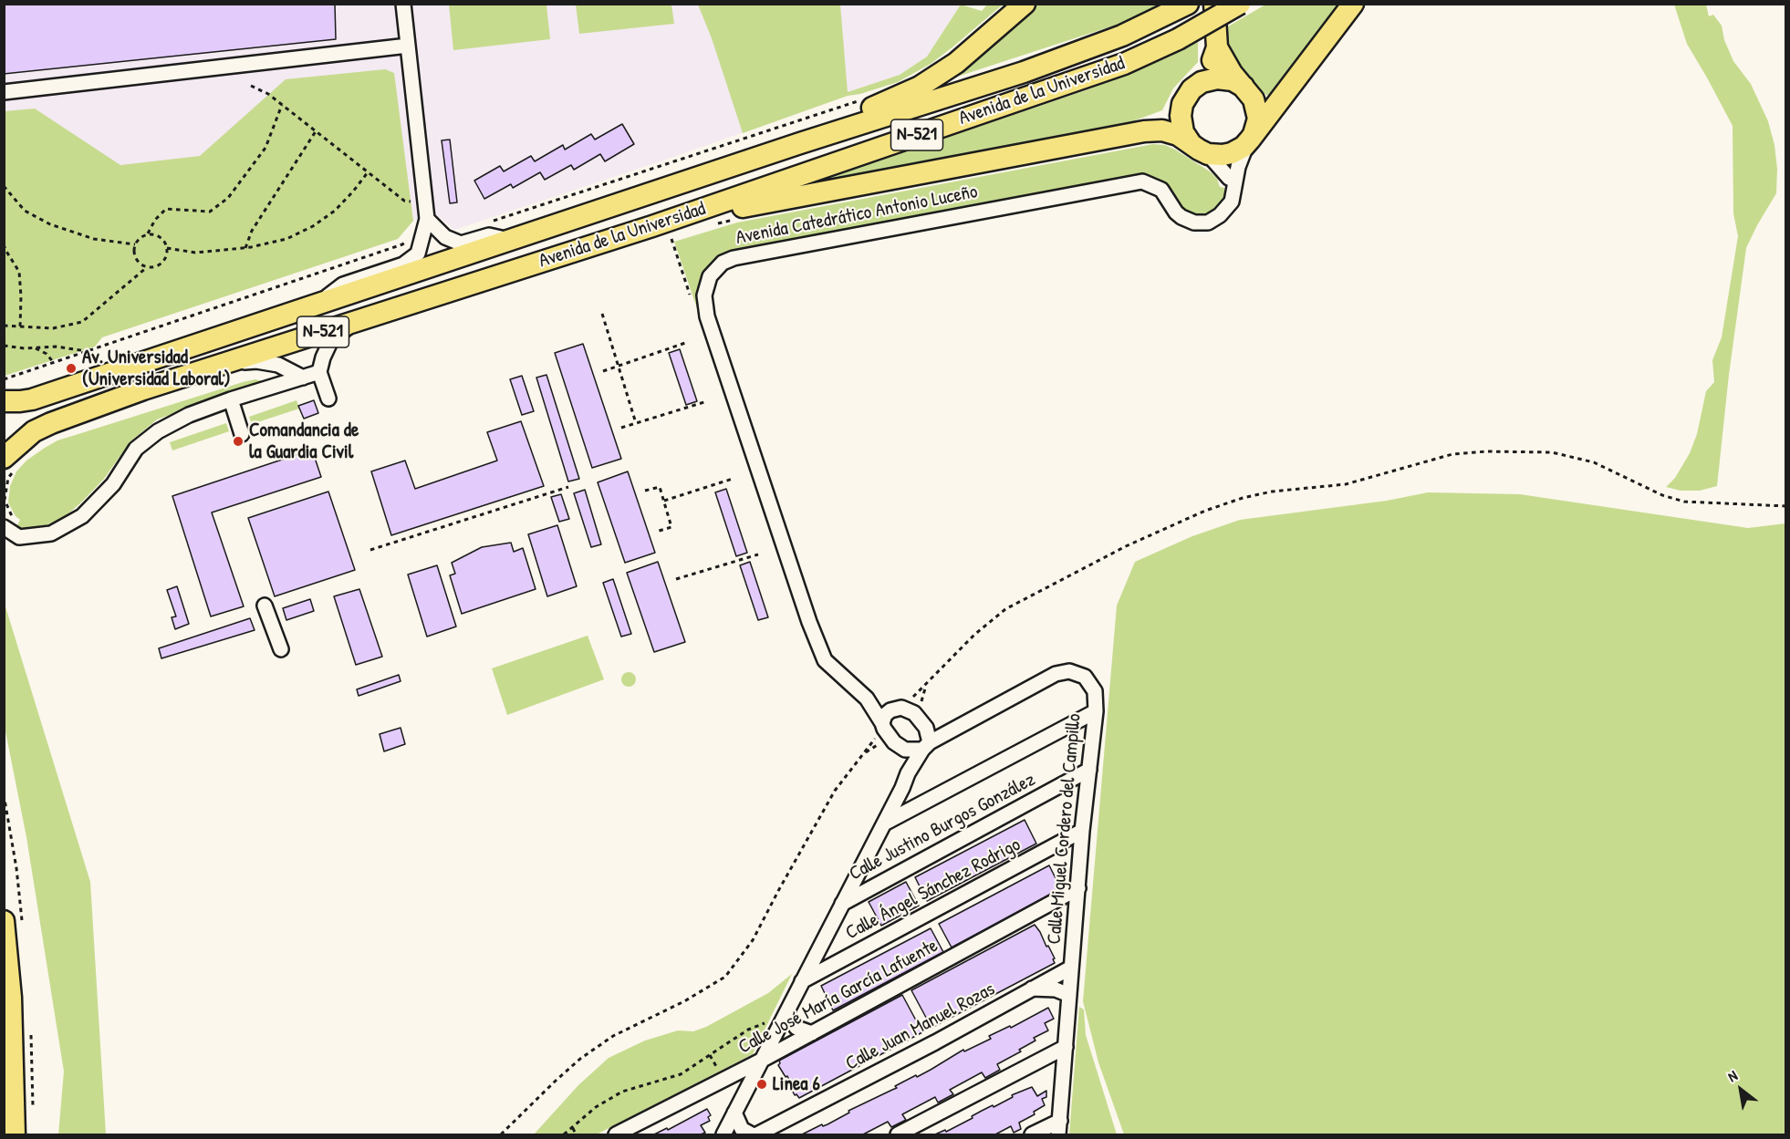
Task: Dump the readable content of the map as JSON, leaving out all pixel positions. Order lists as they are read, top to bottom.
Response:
{
  "streets": {
    "highway": ["Avenida de la Universidad", "N-521"],
    "street": [
      "Avenida Catedrático Antonio Luceño",
      "Calle Justino Burgos González",
      "Calle Miguel Cordero del Campillo",
      "Calle Ángel Sánchez Rodrigo",
      "Calle José María García Lafuente",
      "Calle Juan Manuel Rozas"
    ]
  },
  "crossings": [
    ["Avenida Catedrático Antonio Luceño", "Calle Miguel Cordero del Campillo"],
    ["Calle Justino Burgos González", "Calle Miguel Cordero del Campillo"],
    ["Calle Miguel Cordero del Campillo", "Calle Ángel Sánchez Rodrigo"],
    ["Calle Miguel Cordero del Campillo", "Calle José María García Lafuente"],
    ["Calle Miguel Cordero del Campillo", "Calle Juan Manuel Rozas"]
  ],
  "places": ["Av. Universidad (Universidad Laboral)", "Comandancia de la Guardia Civil", "Linea 6"],
  "north": "top left"
}
